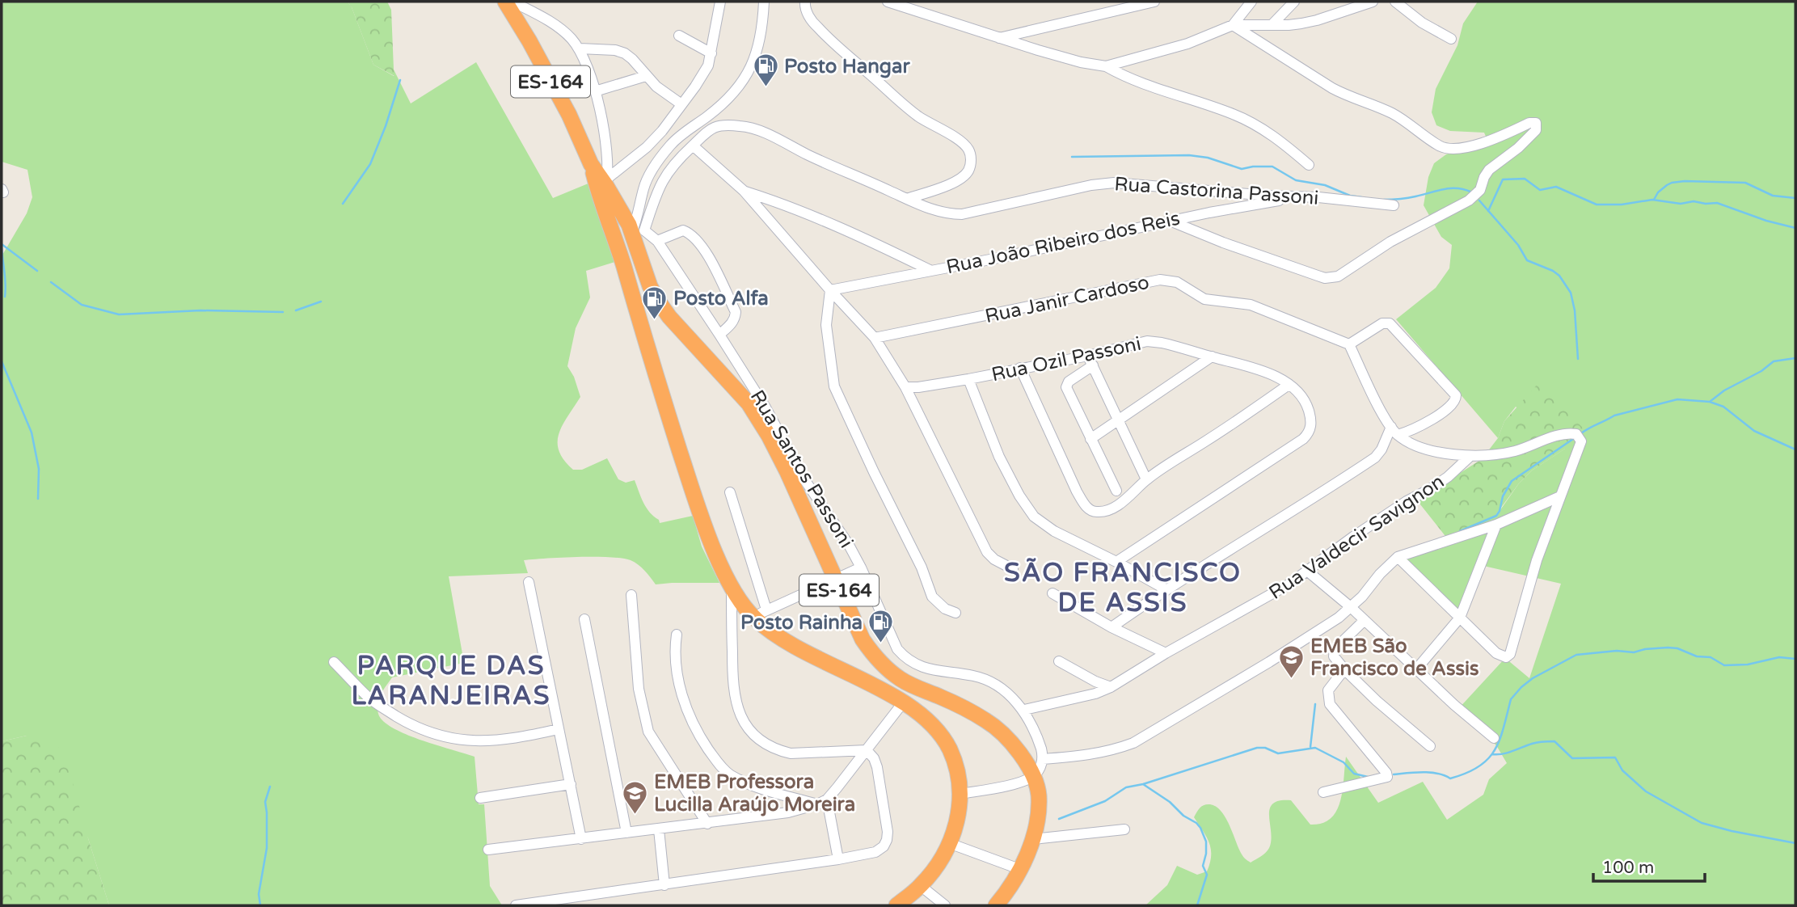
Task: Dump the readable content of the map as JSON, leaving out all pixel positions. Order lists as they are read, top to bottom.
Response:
{
  "streets": {
    "highway": ["ES-164"],
    "street": [
      "Rua Castorina Passoni",
      "Rua João Ribeiro dos Reis",
      "Rua Janir Cardoso",
      "Rua Ozil Passoni",
      "Rua Santos Passoni",
      "Rua Valdecir Savignon"
    ]
  },
  "crossings": [
    ["ES-164", "Rua Castorina Passoni"],
    ["ES-164", "Rua Santos Passoni"],
    ["Rua Castorina Passoni", "Rua João Ribeiro dos Reis"],
    ["Rua Castorina Passoni", "Rua Santos Passoni"],
    ["Rua Santos Passoni", "Rua Valdecir Savignon"]
  ],
  "districts": ["SÃO FRANCISCO DE ASSIS", "PARQUE DAS LARANJEIRAS"],
  "places": {
    "fuel station": ["Posto Hangar", "Posto Alfa", "Posto Rainha"],
    "school or university": ["EMEB São Francisco de Assis", "EMEB Professora Lucilla Araújo Moreira"]
  },
  "scale_bar": "100 m"
}
